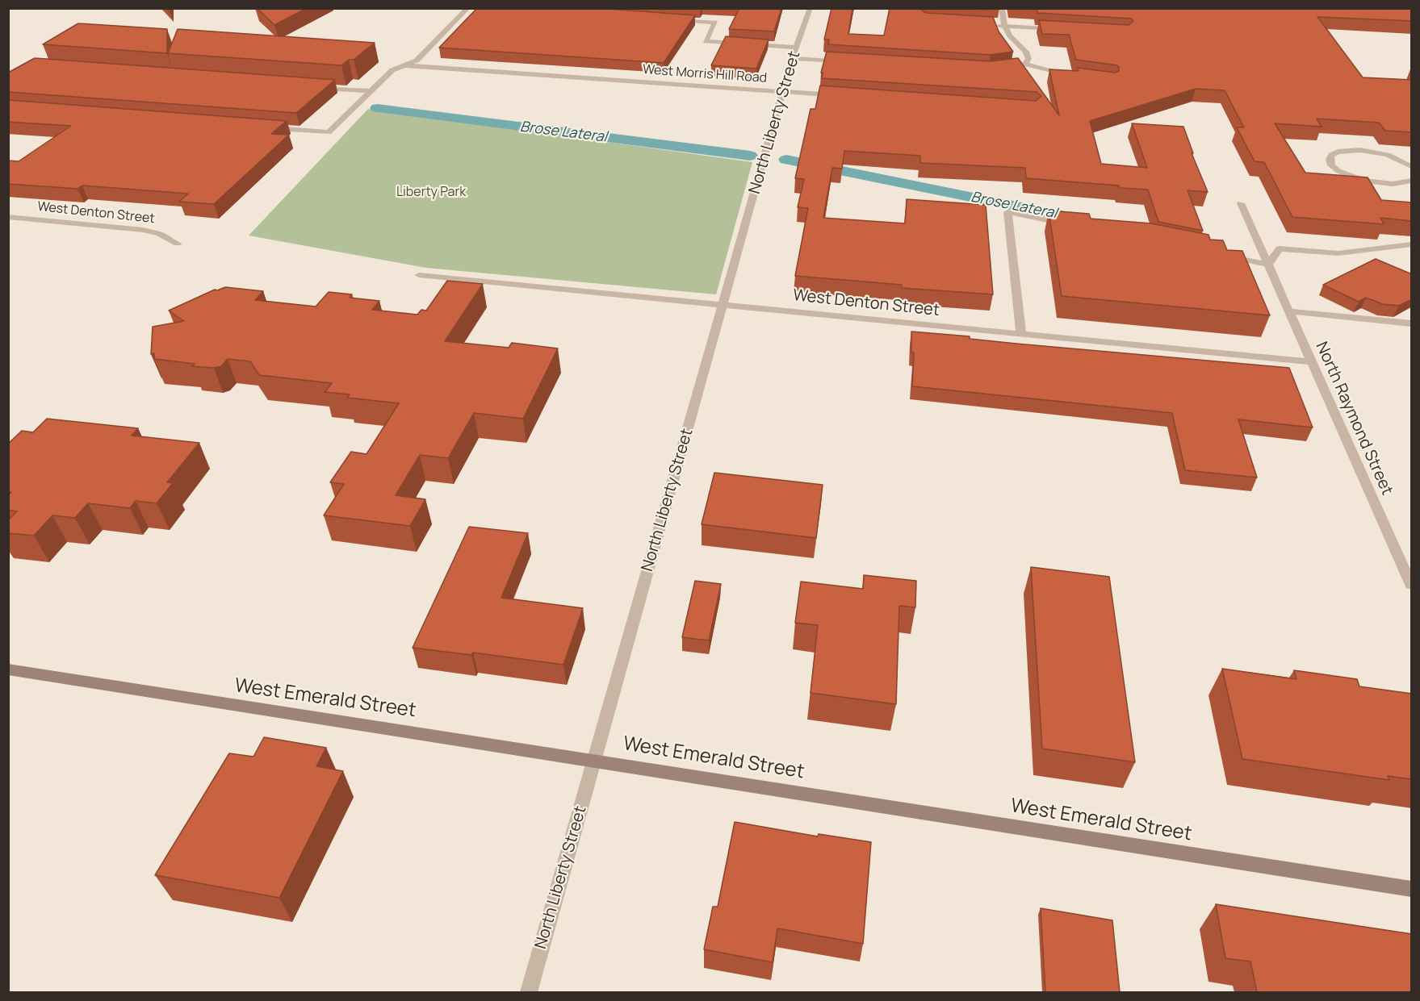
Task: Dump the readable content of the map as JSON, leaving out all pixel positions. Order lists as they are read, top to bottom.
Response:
{
  "streets": {
    "main road": ["West Emerald Street"],
    "street": [
      "West Morris Hill Road",
      "North Liberty Street",
      "West Denton Street",
      "North Raymond Street"
    ]
  },
  "crossings": [
    ["West Morris Hill Road", "North Liberty Street"],
    ["North Liberty Street", "West Denton Street"],
    ["North Liberty Street", "West Emerald Street"],
    ["West Denton Street", "North Raymond Street"]
  ],
  "water": ["Brose Lateral"],
  "parks": ["Liberty Park"]
}
